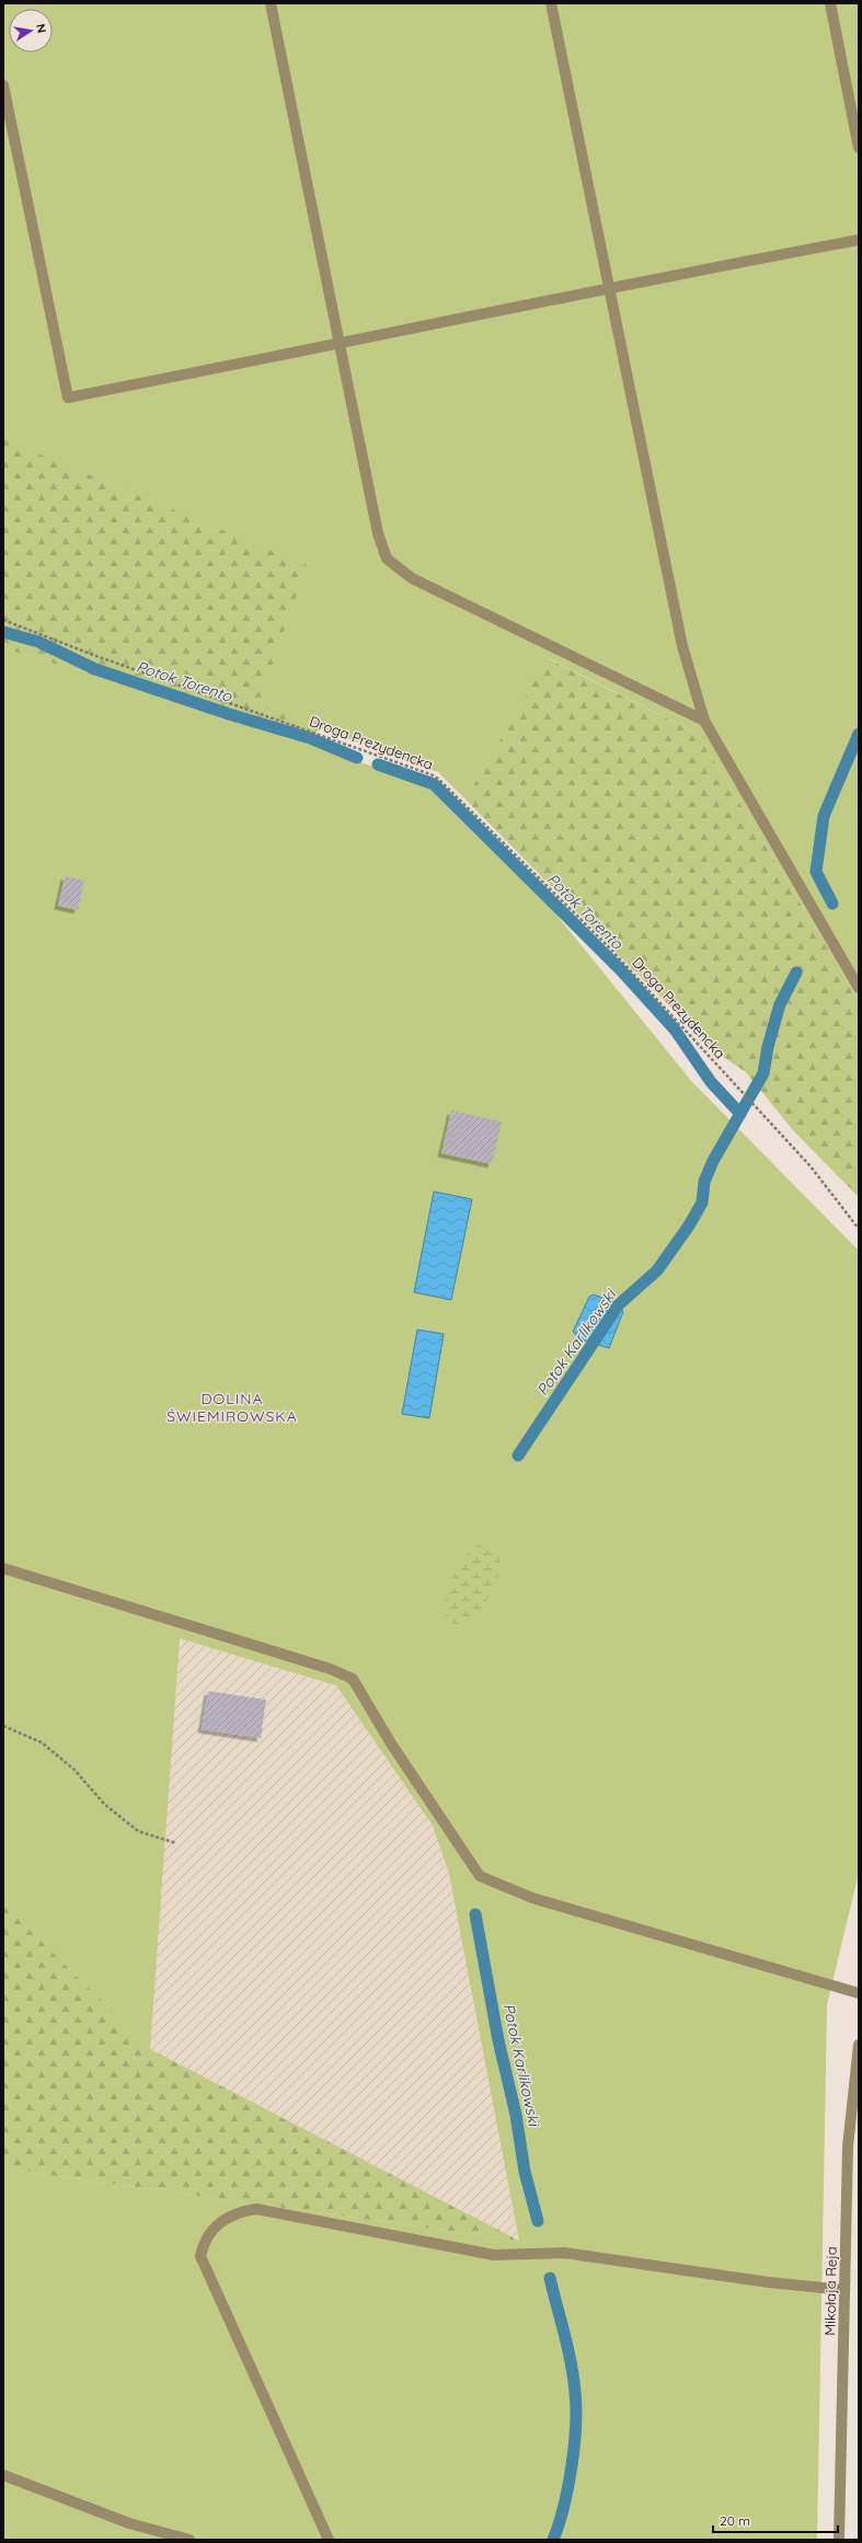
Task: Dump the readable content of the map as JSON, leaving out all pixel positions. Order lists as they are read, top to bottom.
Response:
{
  "streets": {
    "street": ["Mikołaja Reja"],
    "path": ["Droga Prezydencka"]
  },
  "districts": ["DOLINA ŚWIEMIROWSKA"],
  "water": ["Potok Torento", "Potok Karlikowski"],
  "scale_bar": "20 m",
  "north": "right"
}
